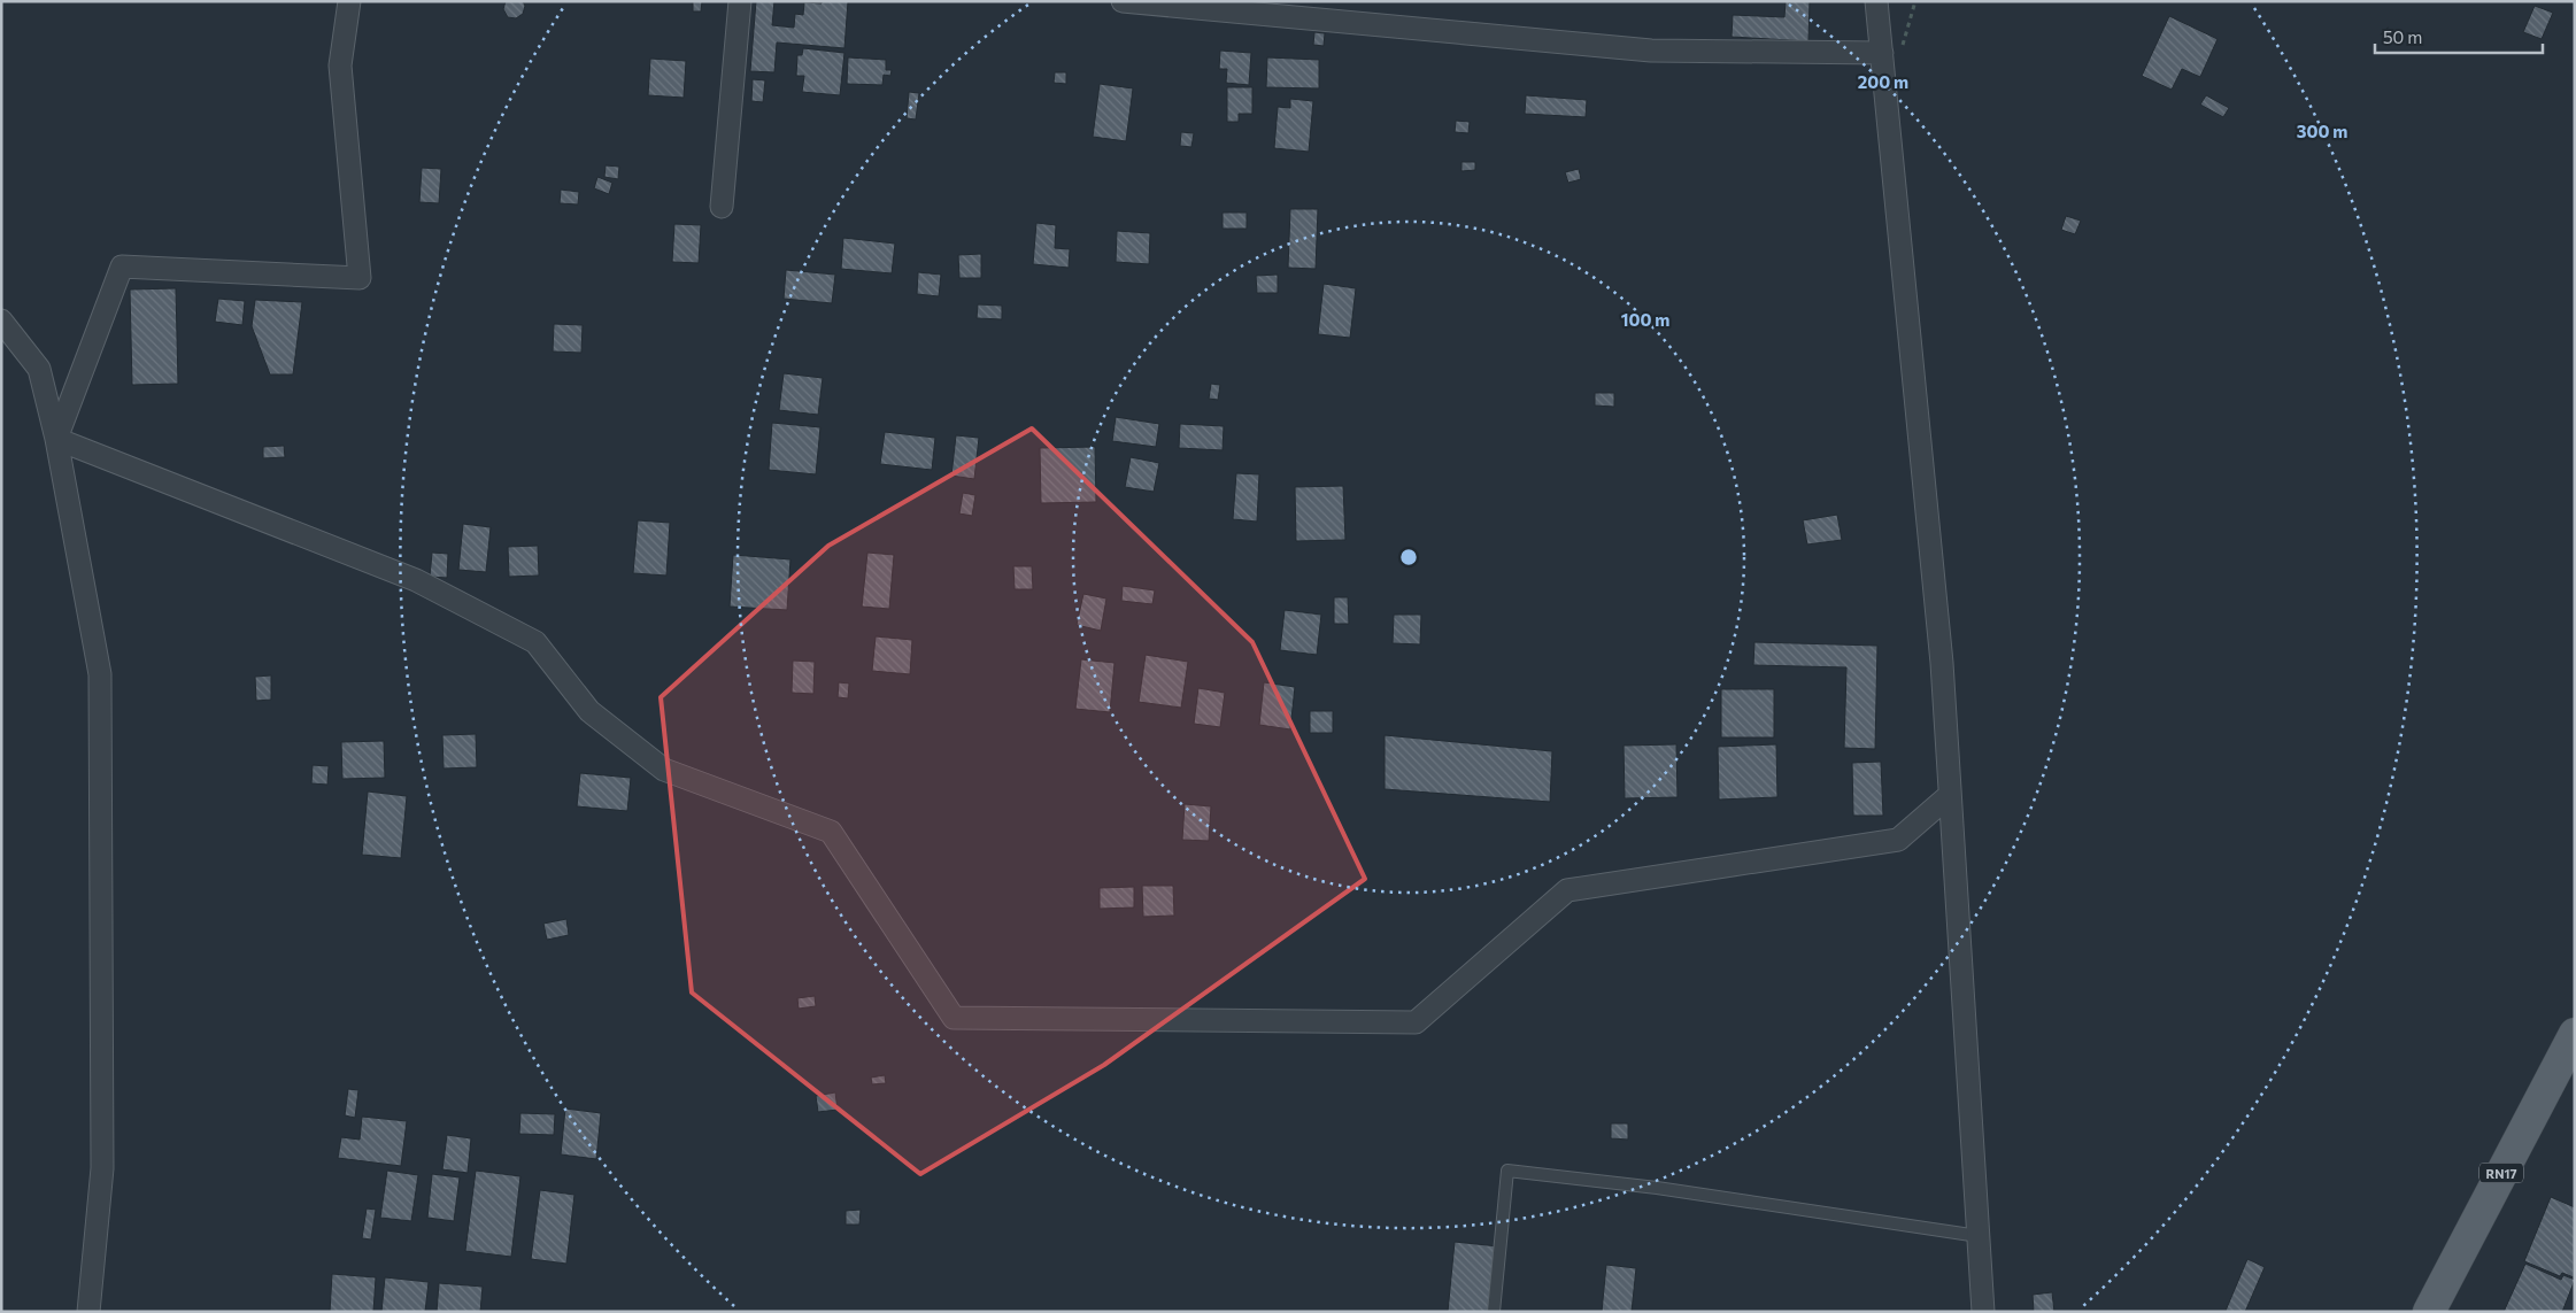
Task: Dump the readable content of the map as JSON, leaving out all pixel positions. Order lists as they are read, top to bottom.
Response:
{
  "streets": {
    "main road": ["RN17"]
  },
  "scale_bar": "50 m",
  "rings": ["200 m", "300 m", "100 m"]
}
